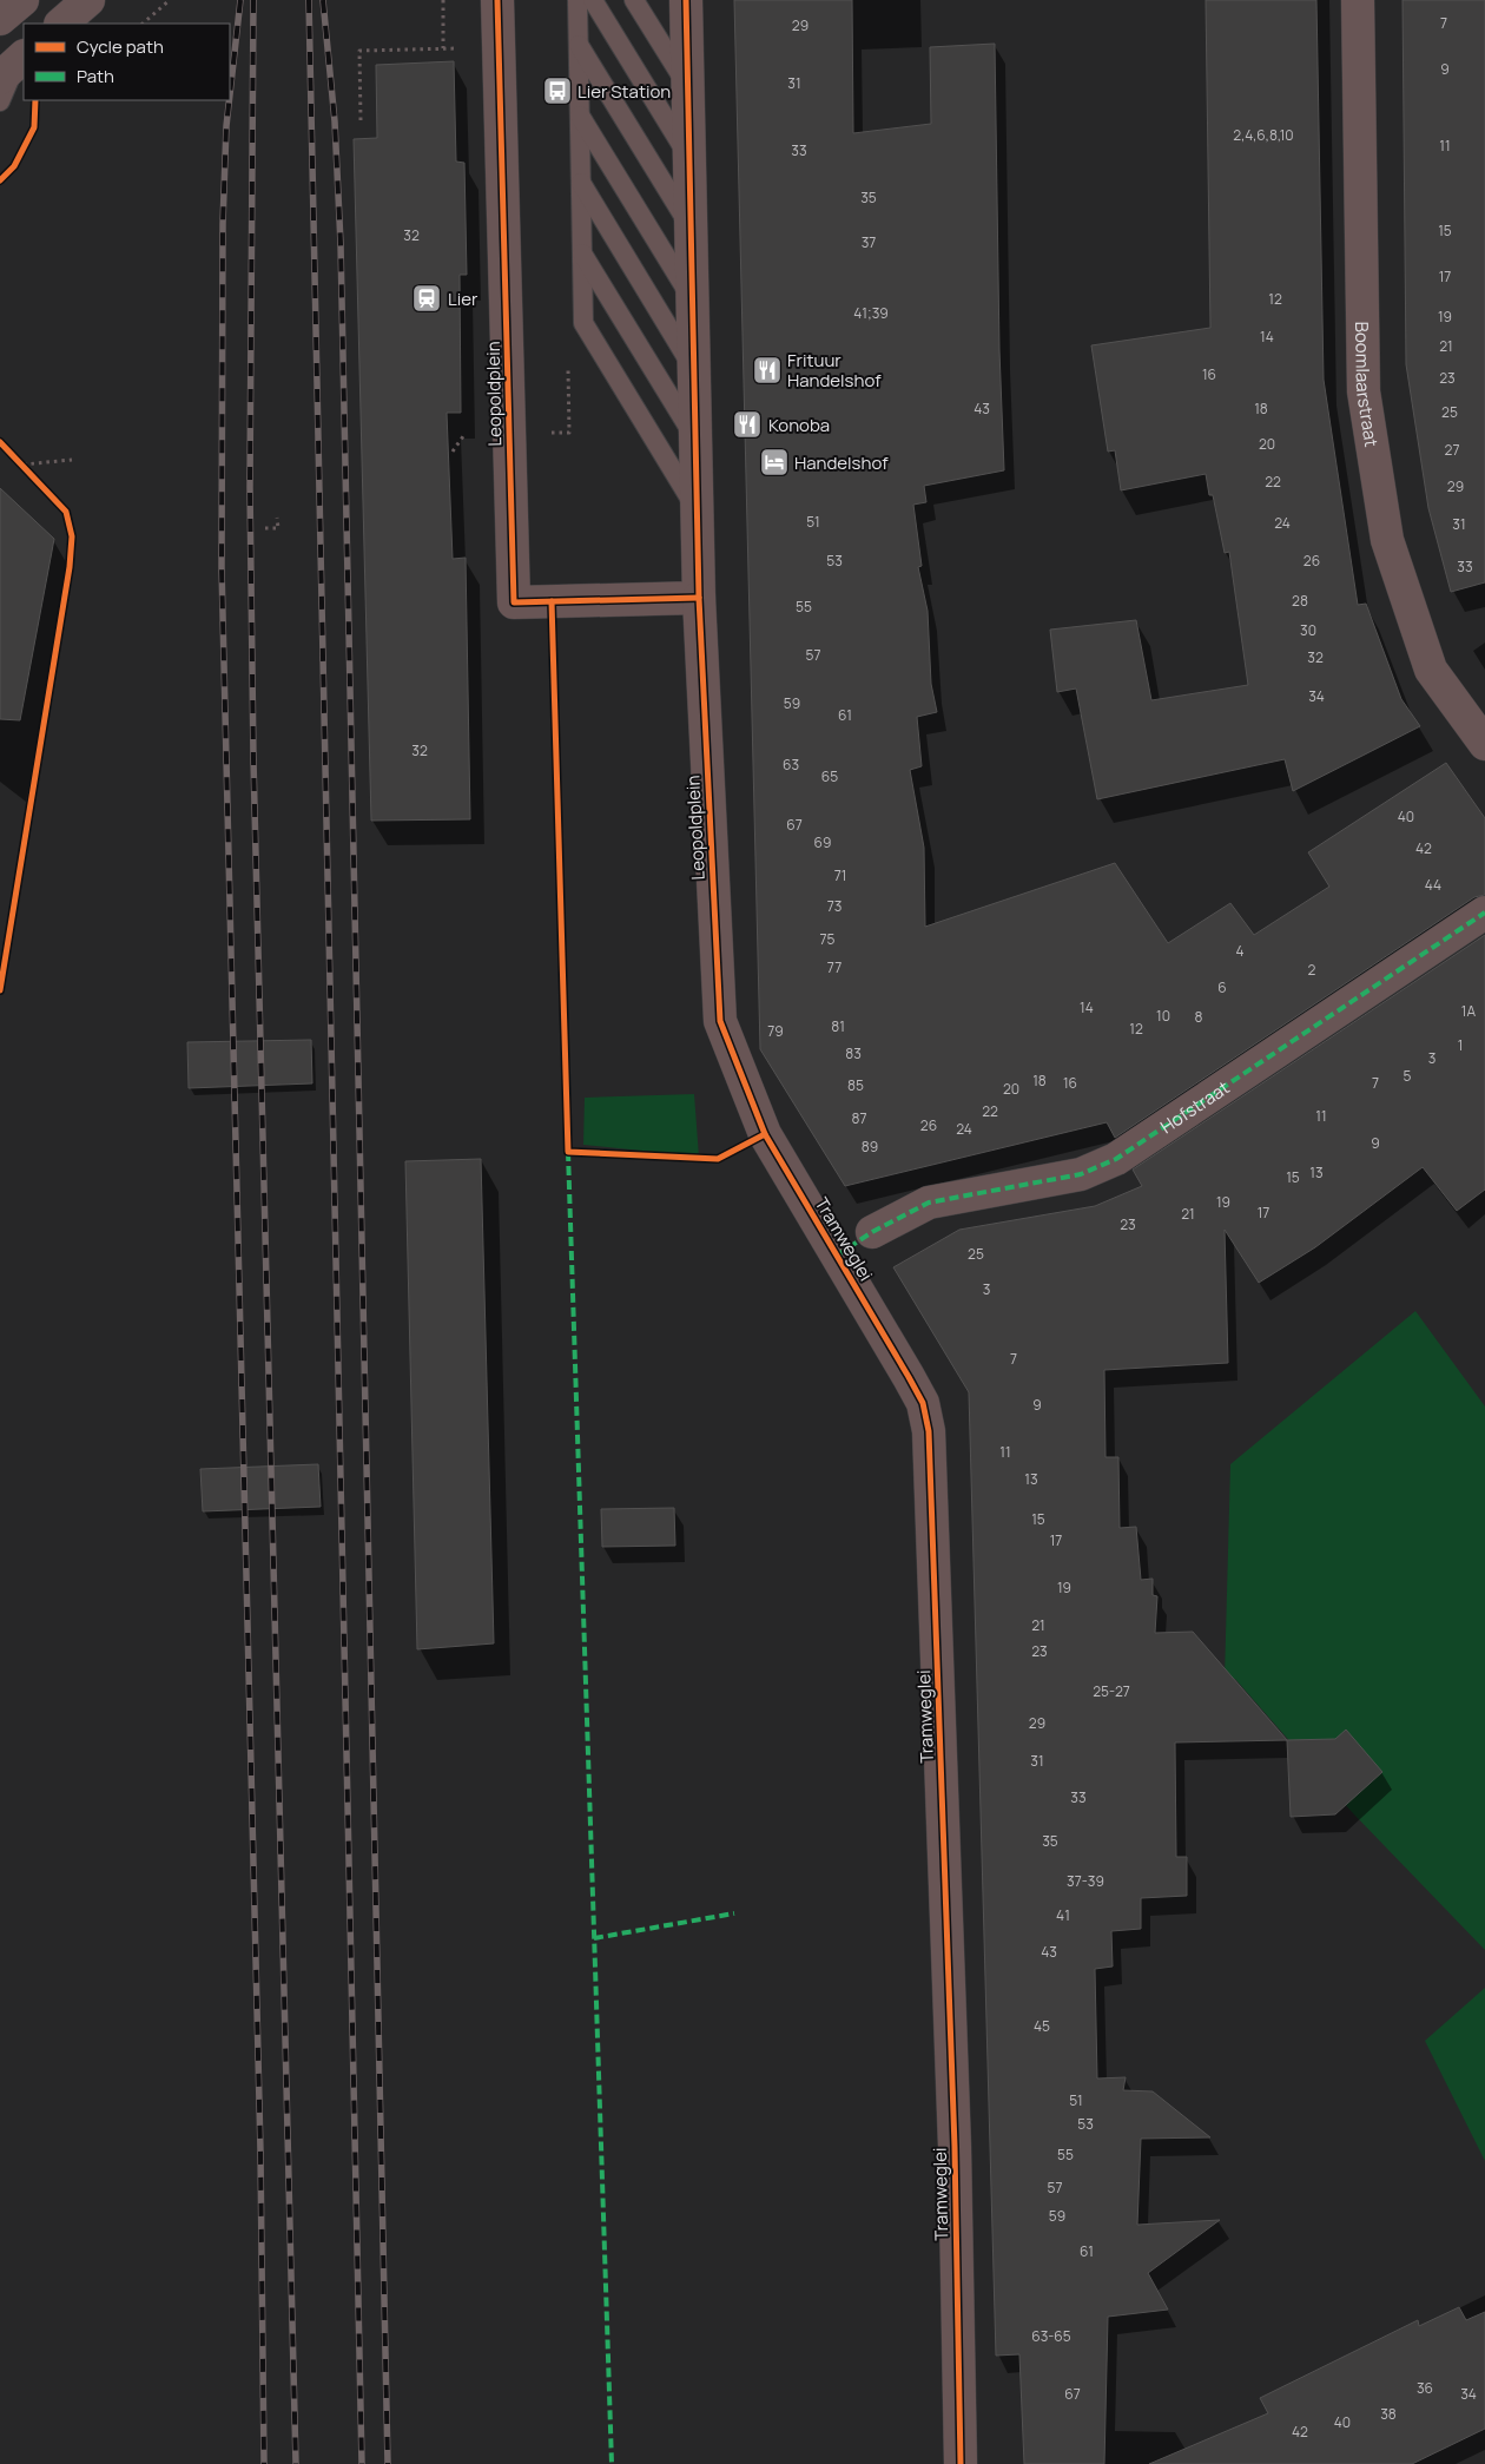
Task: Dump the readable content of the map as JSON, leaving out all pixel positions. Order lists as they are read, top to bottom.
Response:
{
  "streets": {
    "street": [
      "Boomlaarstraat",
      "Leopoldplein",
      "Hofstraat",
      "Tramweglei"
    ]
  },
  "crossings": [
    ["Leopoldplein", "Tramweglei"]
  ],
  "places": {
    "bus stop": ["Lier Station"],
    "station": ["Lier"],
    "restaurant": ["Frituur Handelshof", "Konoba"],
    "hotel": ["Handelshof"]
  },
  "house_numbers": [
    "7",
    "29",
    "9",
    "31",
    "2,4,6,8,10",
    "11",
    "33",
    "35",
    "15",
    "32",
    "37",
    "17",
    "12",
    "41;39",
    "19",
    "14",
    "21",
    "16",
    "23",
    "43",
    "18",
    "25",
    "20",
    "27",
    "22",
    "29",
    "51",
    "24",
    "31",
    "53",
    "26",
    "33",
    "28",
    "55",
    "30",
    "57",
    "32",
    "34",
    "59",
    "61",
    "32",
    "63",
    "65",
    "40",
    "67",
    "69",
    "42",
    "71",
    "44",
    "73",
    "75",
    "4",
    "77",
    "2",
    "6",
    "14",
    "1A",
    "10",
    "8",
    "81",
    "12",
    "79",
    "1",
    "83",
    "3",
    "5",
    "18",
    "16",
    "7",
    "85",
    "20",
    "22",
    "11",
    "87",
    "26",
    "24",
    "9",
    "89",
    "13",
    "15",
    "19",
    "17",
    "21",
    "23",
    "25",
    "3",
    "7",
    "9",
    "11",
    "13",
    "15",
    "17",
    "19",
    "21",
    "23",
    "25-27",
    "29",
    "31",
    "33",
    "35",
    "37-39",
    "41",
    "43",
    "45",
    "51",
    "53",
    "55",
    "57",
    "59",
    "61",
    "63-65",
    "36",
    "67",
    "34",
    "38",
    "40",
    "42"
  ],
  "legend": ["Cycle path", "Path"]
}
